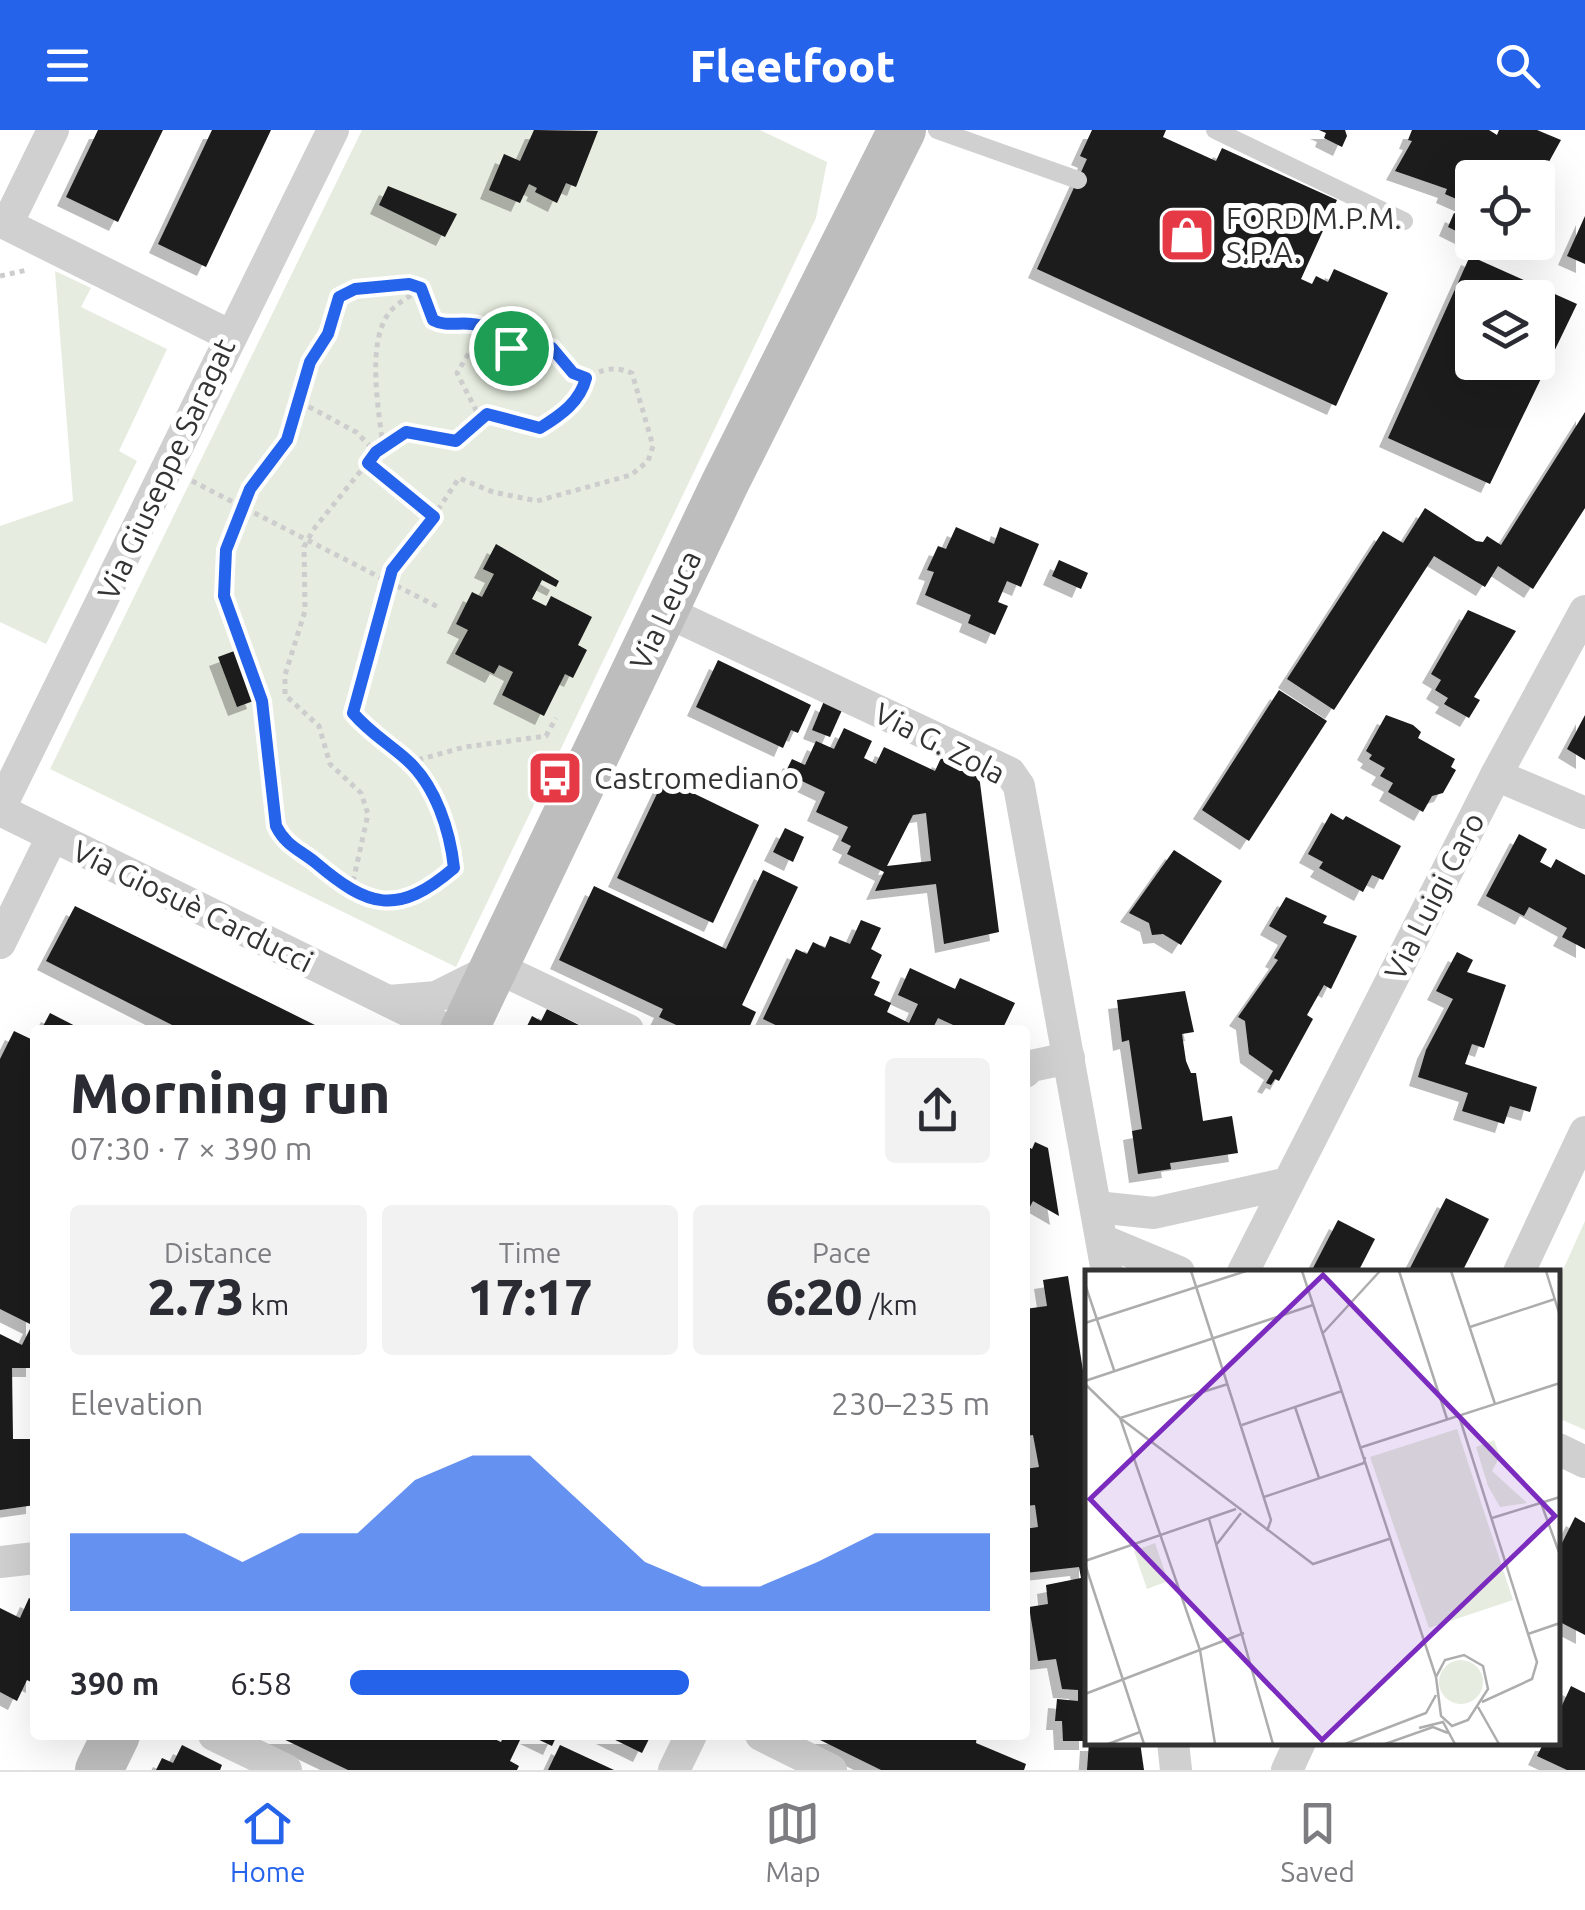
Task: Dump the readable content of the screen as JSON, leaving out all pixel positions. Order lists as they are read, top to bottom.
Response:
{
  "streets": {
    "main road": ["Via Leuca"],
    "street": [
      "Via Giuseppe Saragat",
      "Via G. Zola",
      "Via Luigi Caro",
      "Via Giosuè Carducci"
    ]
  },
  "crossings": [
    ["Via Giuseppe Saragat", "Via Giosuè Carducci"],
    ["Via Leuca", "Via G. Zola"]
  ],
  "places": {
    "shop": ["FORD M.P.M. S.P.A."],
    "bus stop": ["Castromediano"]
  },
  "page": {
    "header": "Fleetfoot",
    "heading": ["Morning run", "07:30 · 7 × 390 m"],
    "stats": [
      ["Distance", "2.73 km"],
      ["Time", "17:17"],
      ["Pace", "6:20 /km"]
    ],
    "chart": ["Elevation", "230–235 m"],
    "list": [
      {
        "name": "390 m",
        "note": "6:58"
      }
    ],
    "tabs": ["Home", "Map", "Saved"]
  }
}
